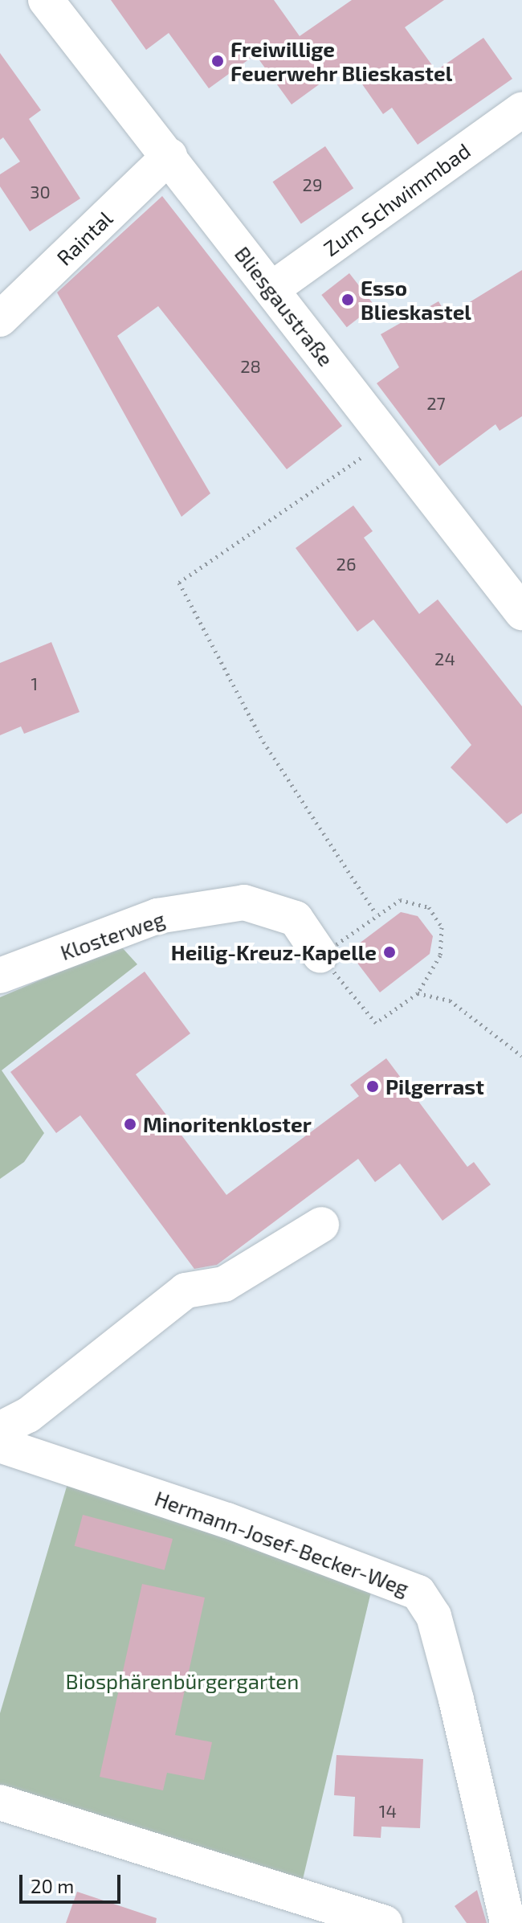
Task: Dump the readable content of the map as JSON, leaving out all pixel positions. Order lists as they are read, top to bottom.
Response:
{
  "streets": {
    "main road": [
      "Zum Schwimmbad",
      "Raintal",
      "Bliesgaustraße",
      "Klosterweg",
      "Hermann-Josef-Becker-Weg"
    ]
  },
  "crossings": [
    ["Zum Schwimmbad", "Bliesgaustraße"],
    ["Raintal", "Bliesgaustraße"]
  ],
  "parks": ["Biosphärenbürgergarten"],
  "places": [
    "Freiwillige Feuerwehr Blieskastel",
    "Esso Blieskastel",
    "Heilig-Kreuz-Kapelle",
    "Pilgerrast",
    "Minoritenkloster"
  ],
  "house_numbers": [
    "29",
    "30",
    "28",
    "27",
    "26",
    "24",
    "1",
    "14"
  ],
  "scale_bar": "20 m"
}
